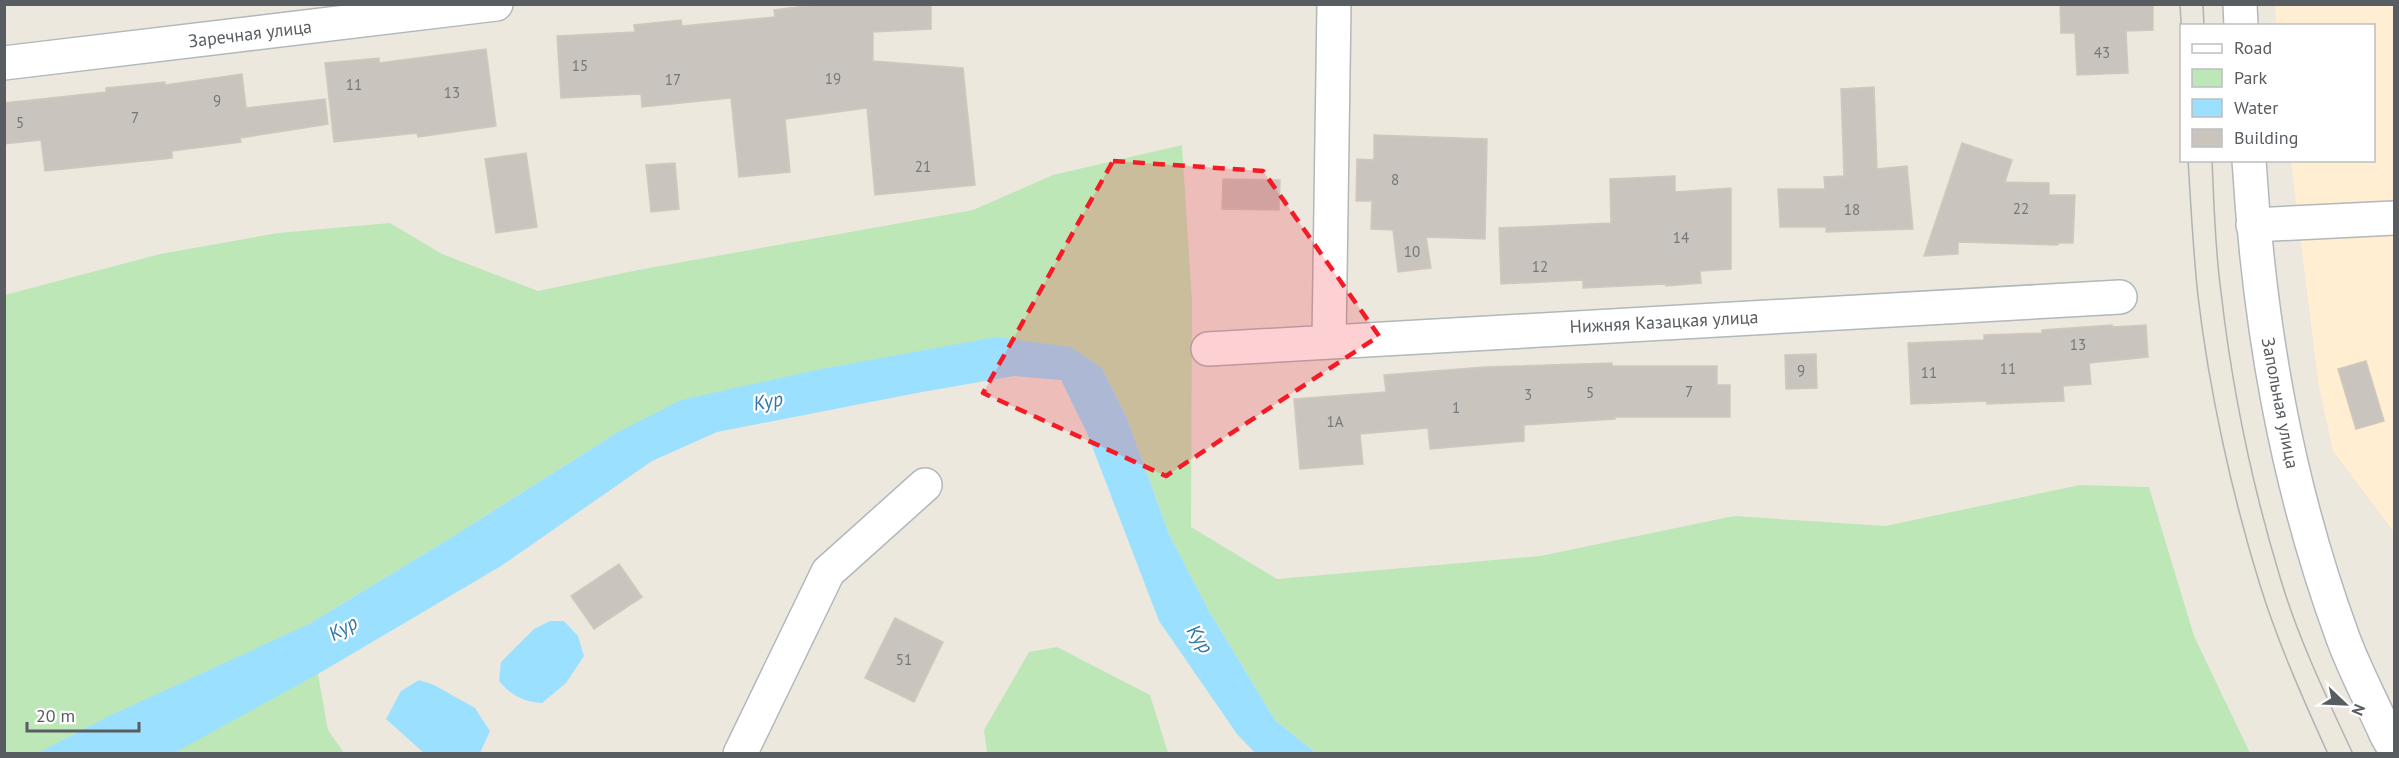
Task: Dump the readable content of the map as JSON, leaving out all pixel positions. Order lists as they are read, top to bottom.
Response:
{
  "streets": {
    "street": ["Заречная улица", "Нижняя Казацкая улица", "Запольная улица"]
  },
  "water": ["Кур"],
  "house_numbers": [
    "43",
    "15",
    "19",
    "17",
    "11",
    "13",
    "9",
    "7",
    "5",
    "21",
    "8",
    "22",
    "18",
    "14",
    "10",
    "12",
    "13",
    "11",
    "9",
    "11",
    "7",
    "5",
    "3",
    "1",
    "1А",
    "51"
  ],
  "legend": [
    "Road",
    "Park",
    "Water",
    "Building"
  ],
  "scale_bar": "20 m",
  "north": "bottom right"
}
